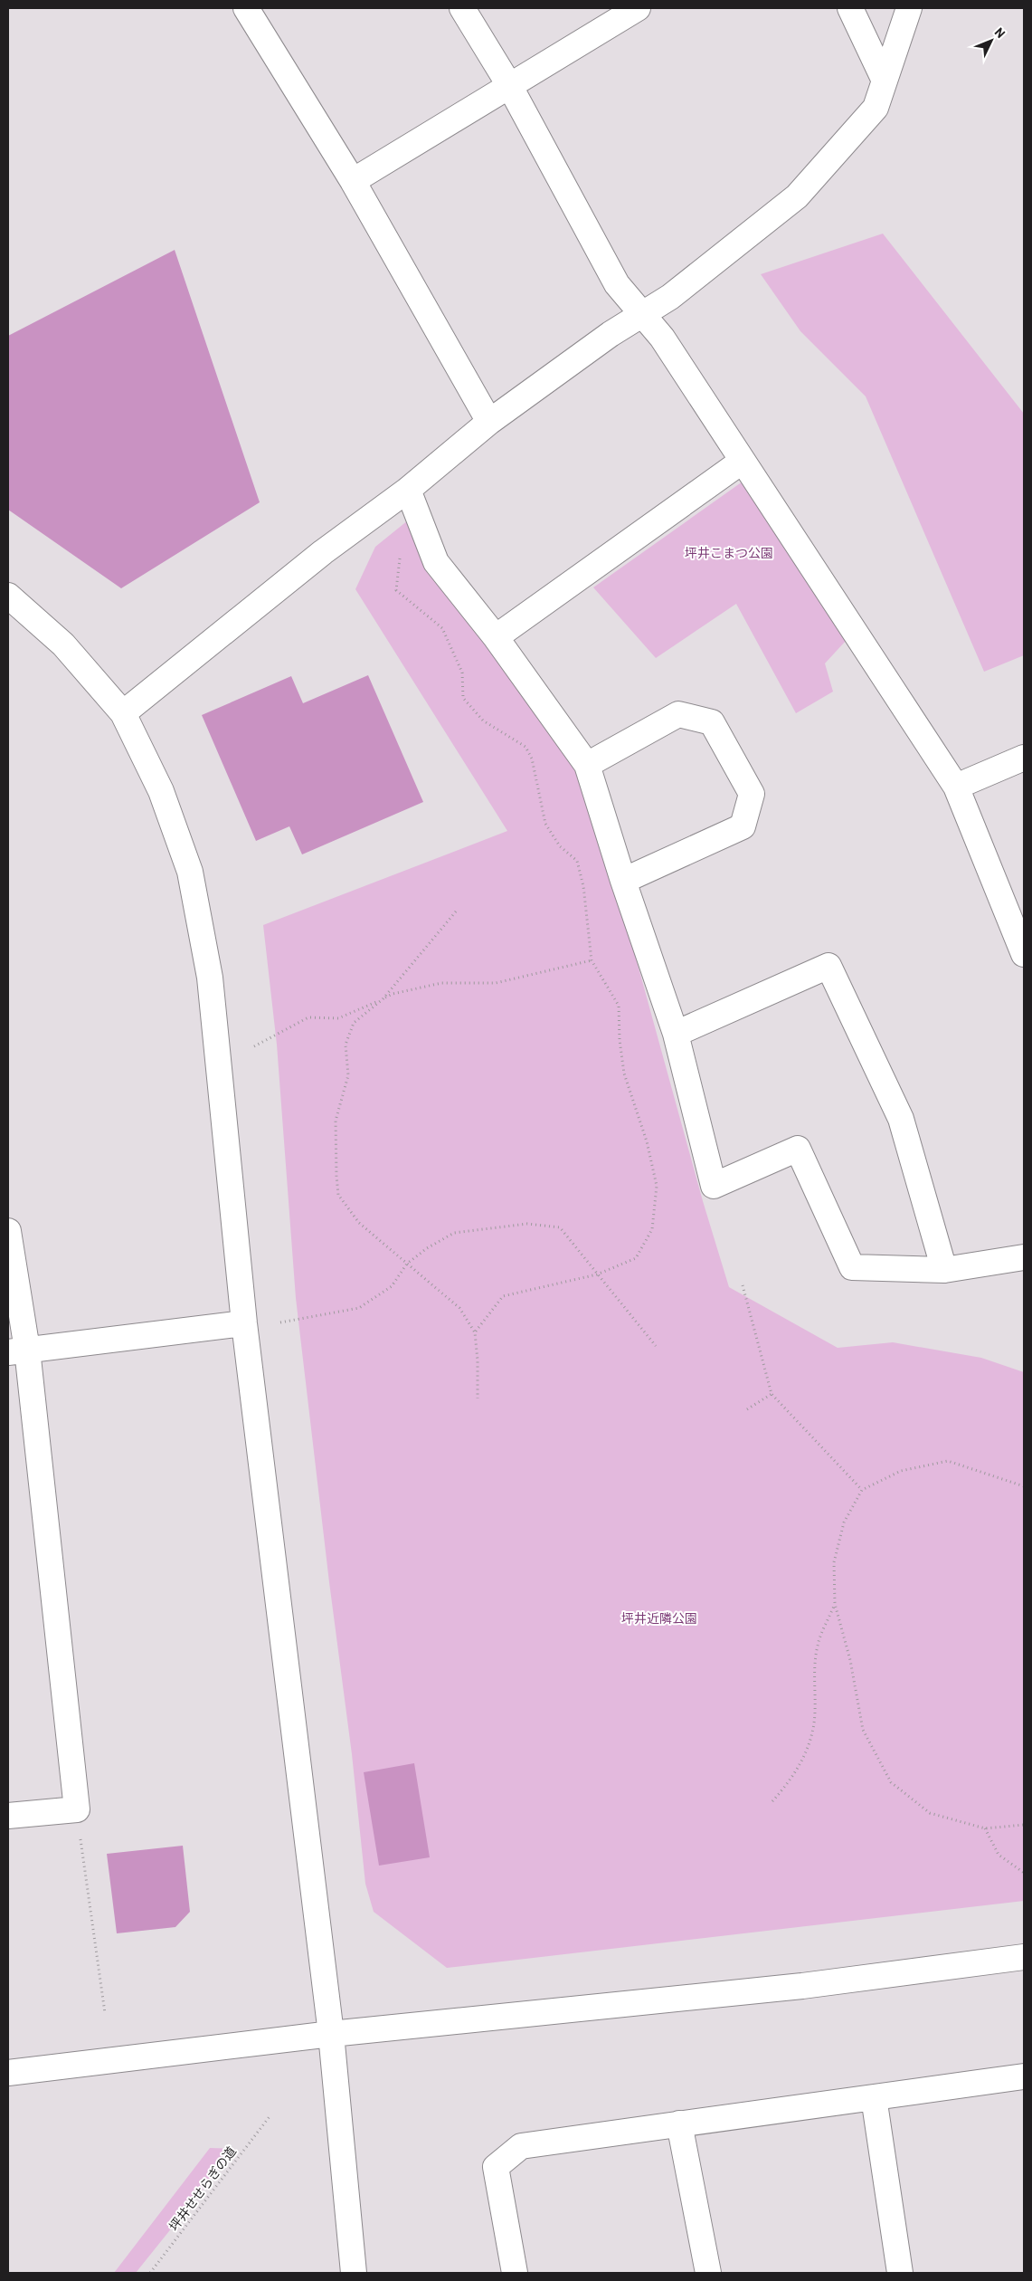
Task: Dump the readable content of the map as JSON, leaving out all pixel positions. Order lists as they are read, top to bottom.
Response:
{
  "streets": {
    "path": ["坪井せせらぎの道"]
  },
  "parks": ["坪井こまつ公園", "坪井近隣公園"],
  "north": "top right"
}
